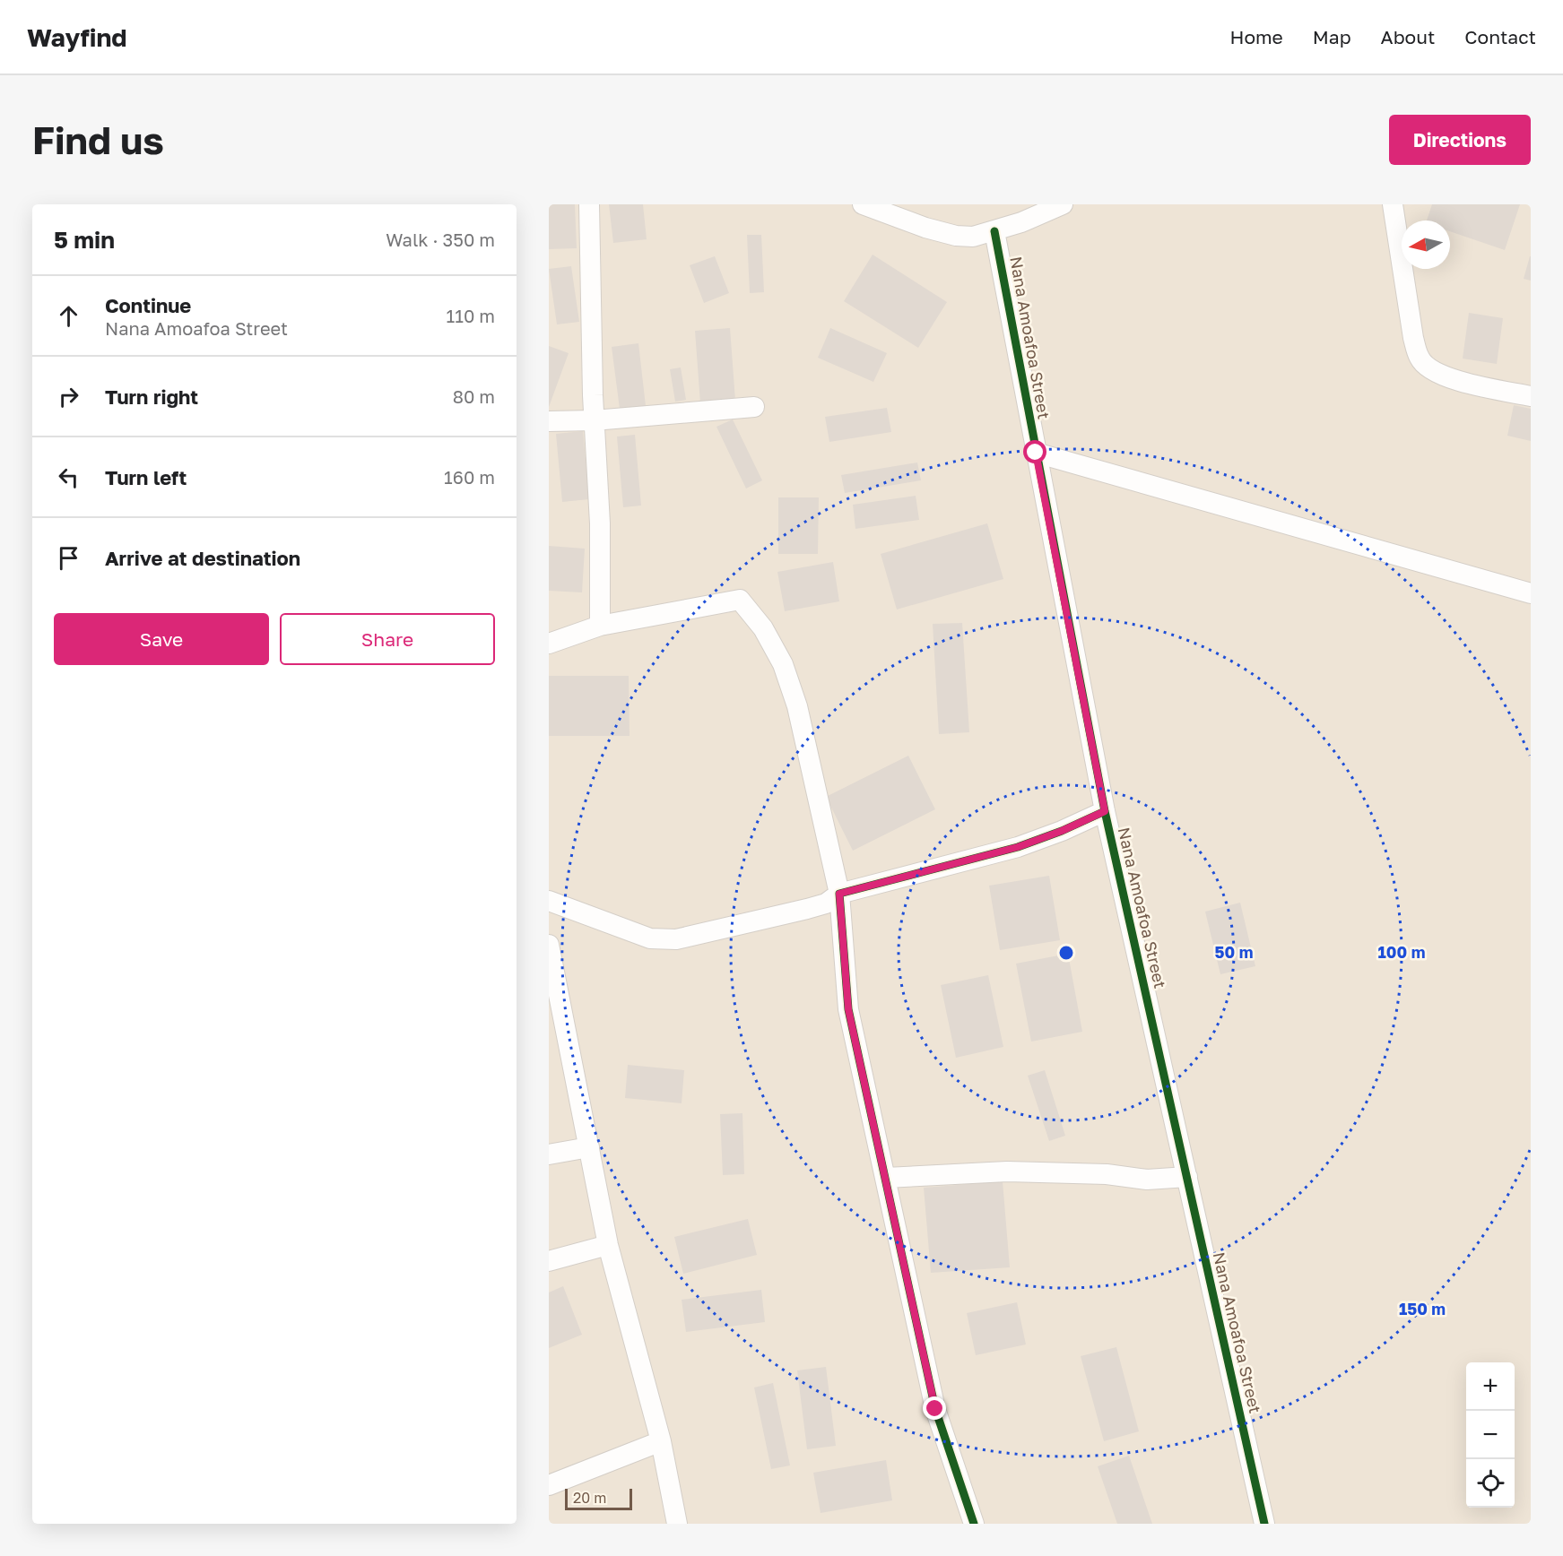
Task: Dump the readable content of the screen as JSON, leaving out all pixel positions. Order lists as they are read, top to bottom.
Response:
{
  "streets": {
    "street": ["Nana Amoafoa Street"]
  },
  "scale_bar": "20 m",
  "north": "left",
  "page": {
    "header": "Wayfind",
    "nav": [
      "Home",
      "Map",
      "About",
      "Contact"
    ],
    "buttons": [
      "Directions",
      ["Save", "Share"]
    ],
    "title": "Find us",
    "heading": ["5 min", "Walk · 350 m"],
    "list": [
      ["Continue", "Nana Amoafoa Street", "110 m"],
      ["Turn right", "80 m"],
      ["Turn left", "160 m"],
      "Arrive at destination"
    ],
    "map_buttons": ["+", "−"],
    "scale": "20 m"
  },
  "rings": ["50 m", "100 m", "150 m"]
}
